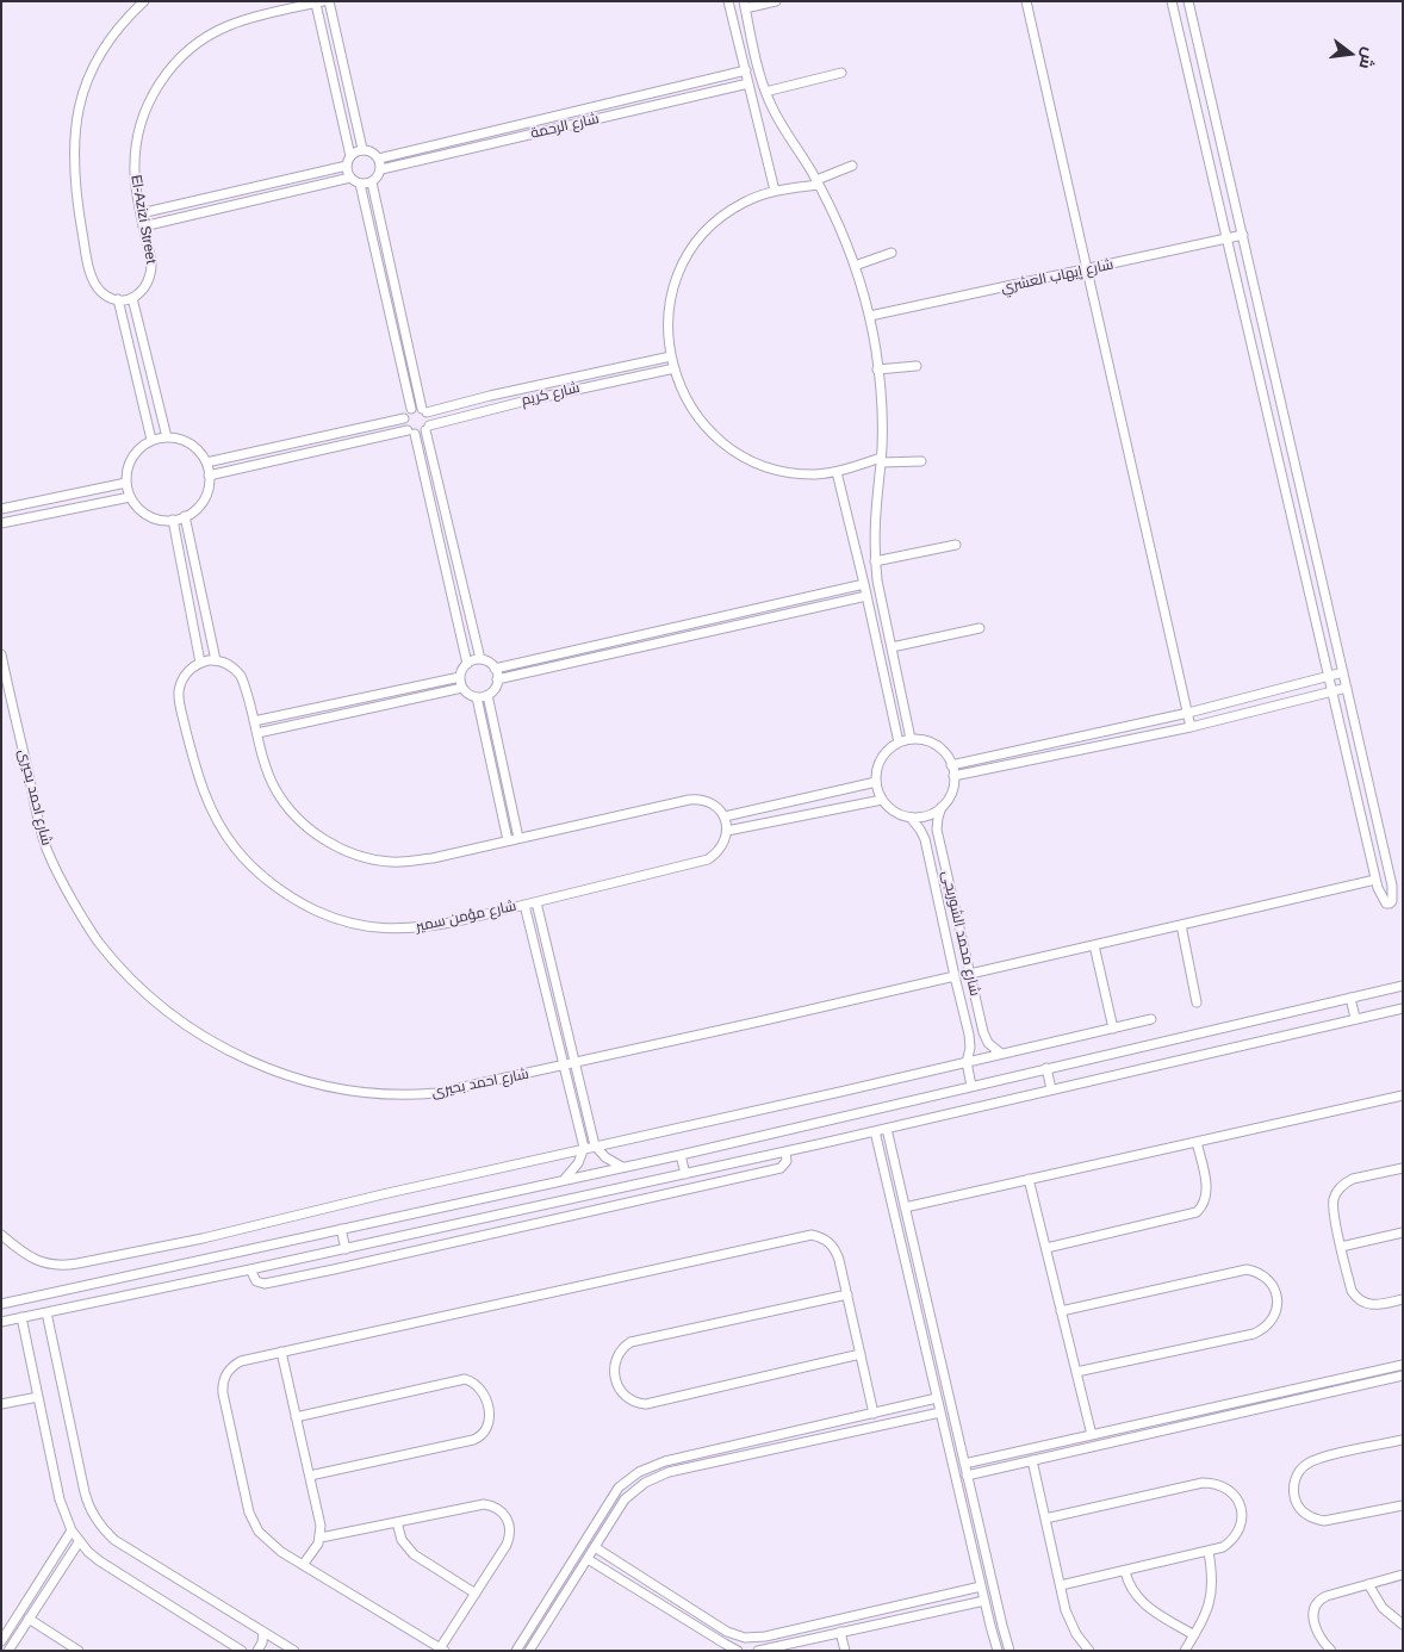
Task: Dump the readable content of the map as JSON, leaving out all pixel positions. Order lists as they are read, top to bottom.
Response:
{
  "streets": {
    "street": [
      "شارع الرحمة",
      "El-Azizi Street",
      "شارع إيهاب العشري",
      "شارع كريم",
      "شارع احمد بحيرى",
      "شارع مؤمن سمير",
      "شارع محمد الشوربجى"
    ]
  },
  "crossings": [
    ["شارع احمد بحيرى", "شارع محمد الشوربجى"]
  ],
  "north": "right"
}
